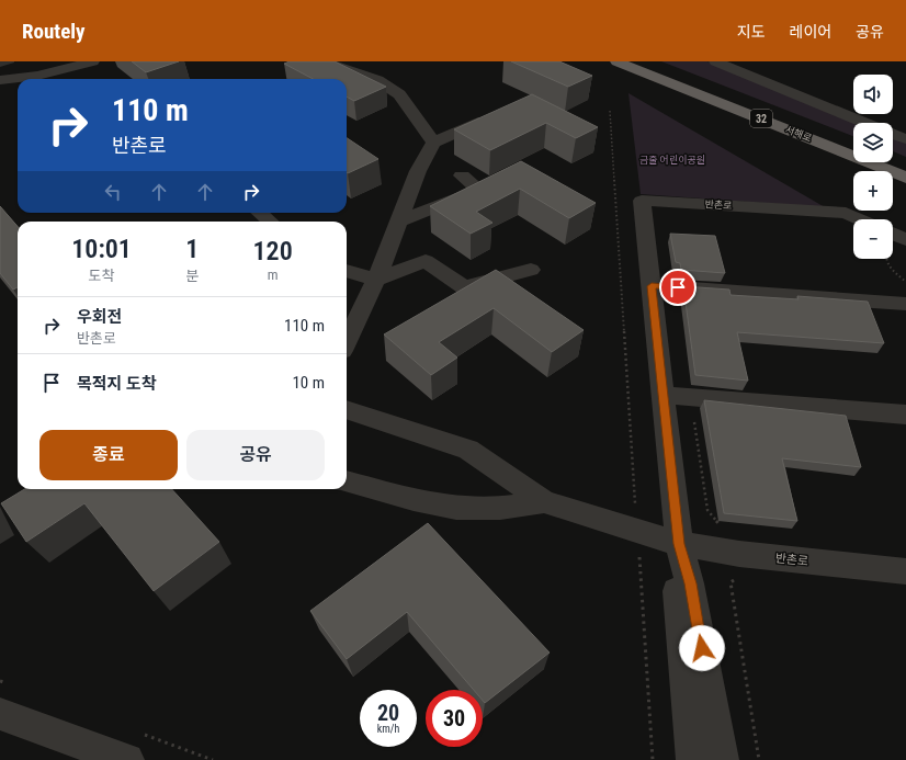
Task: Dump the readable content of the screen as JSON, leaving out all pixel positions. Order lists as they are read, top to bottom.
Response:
{
  "streets": {
    "highway": ["32", "서해로"],
    "street": ["반촌로"]
  },
  "parks": ["금줄 어린이공원"],
  "page": {
    "header": "Routely",
    "nav": ["지도", "레이어", "공유"],
    "map_buttons": ["+", "−"],
    "turn": ["110 m", "반촌로"],
    "eta": [
      "10:01",
      "도착",
      "1",
      "분",
      "120",
      "m"
    ],
    "list": [
      {
        "name": "우회전",
        "note": "반촌로",
        "value": "110 m"
      },
      {
        "name": "목적지 도착",
        "value": "10 m"
      }
    ],
    "buttons": ["종료", "공유"],
    "speed": "20 km/h",
    "limit": "30"
  }
}
